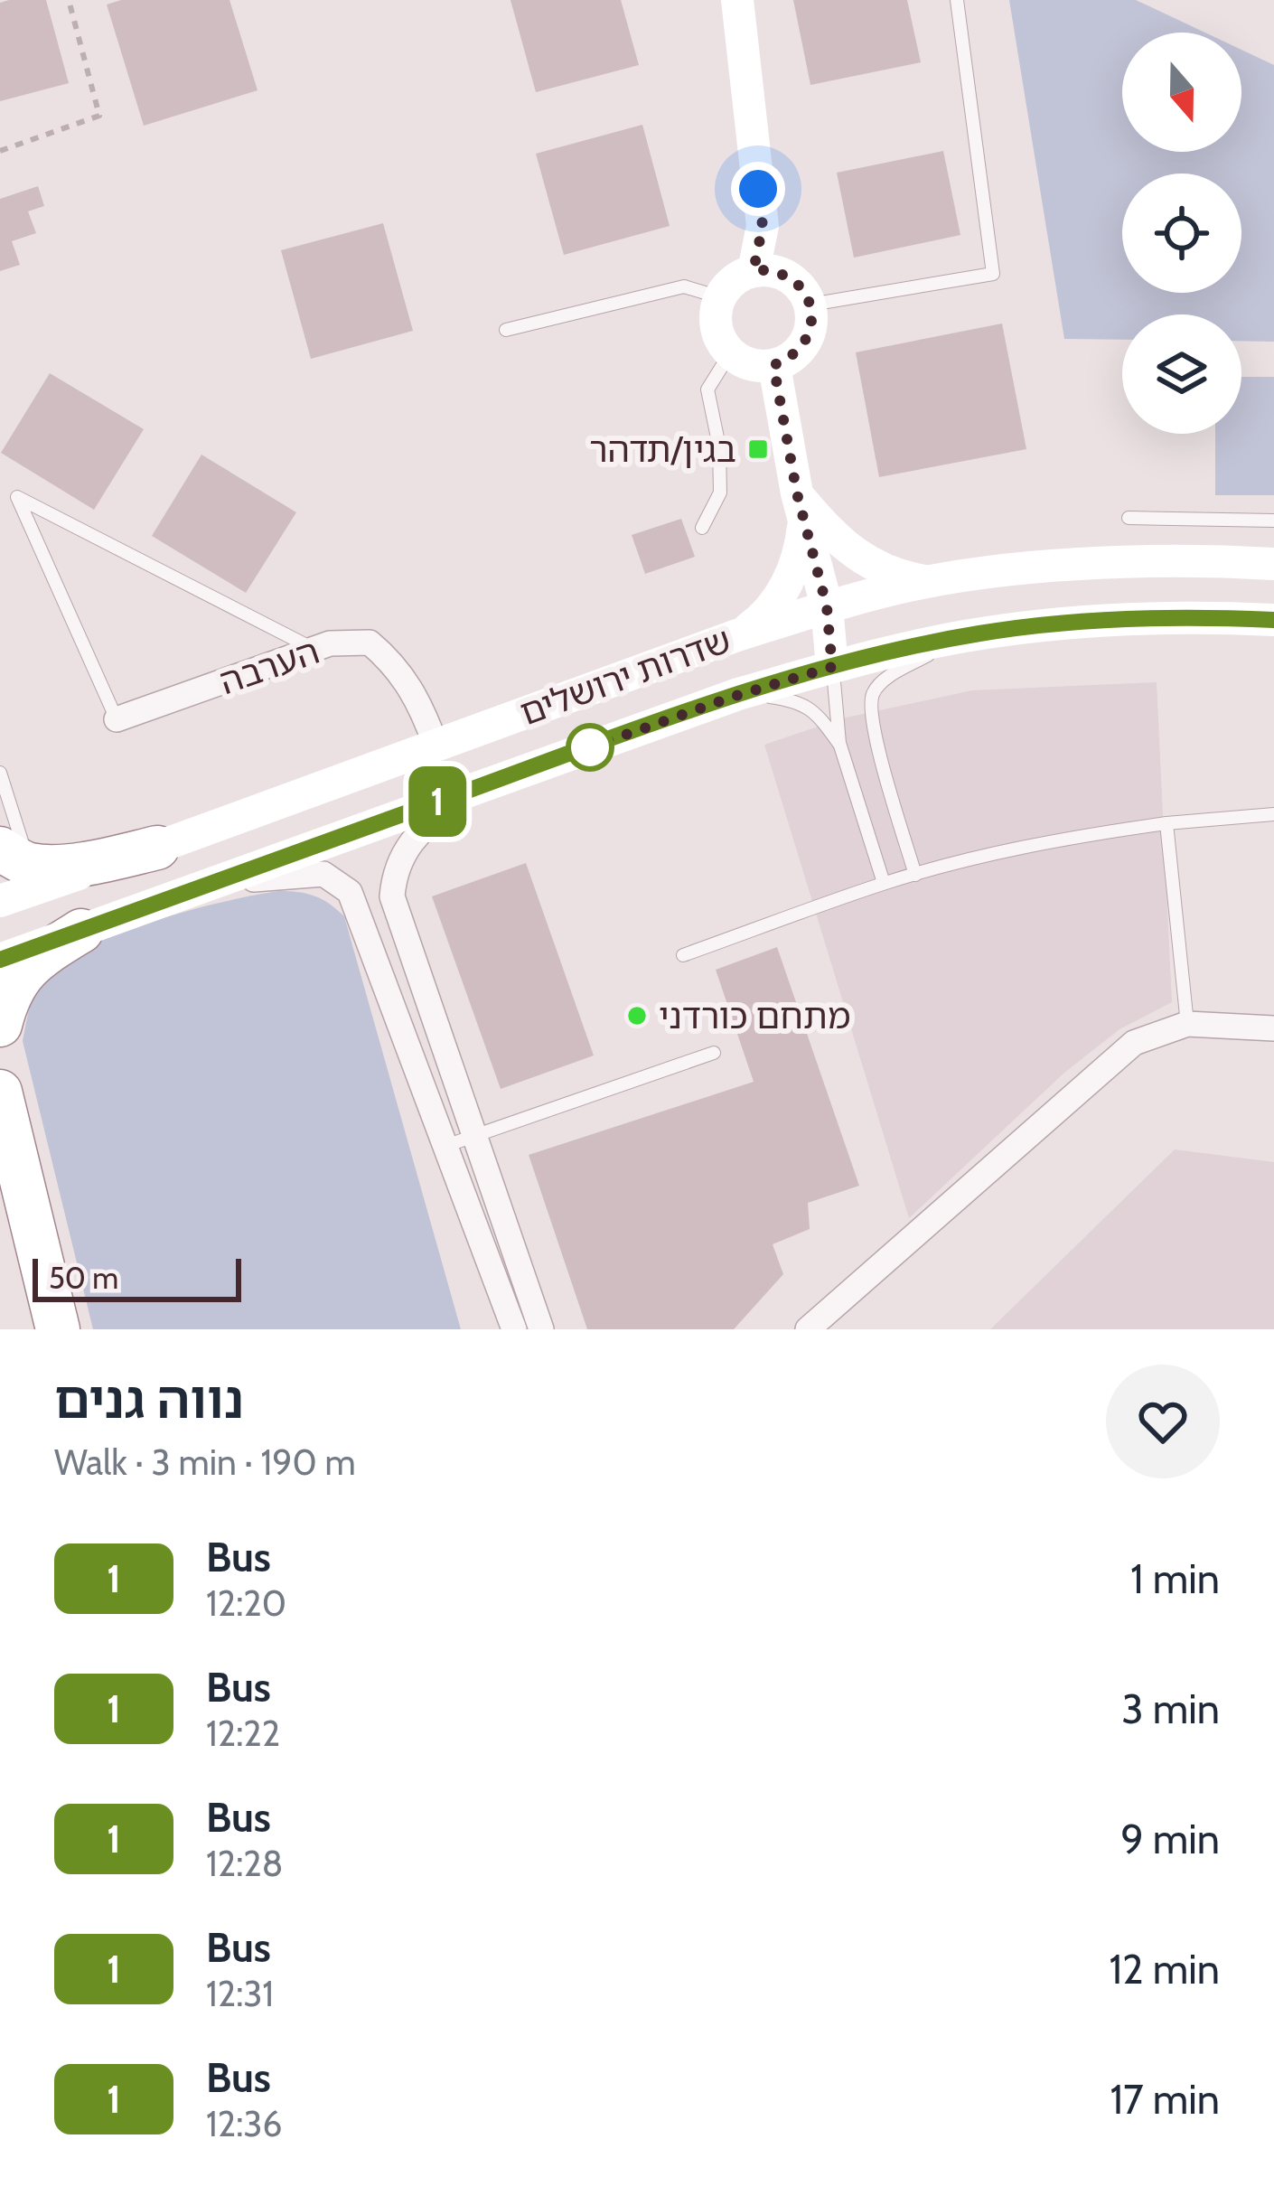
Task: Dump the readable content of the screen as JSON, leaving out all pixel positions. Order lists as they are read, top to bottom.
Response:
{
  "streets": {
    "main road": ["שדרות ירושלים"],
    "street": ["הערבה"]
  },
  "crossings": [
    ["הערבה", "שדרות ירושלים"]
  ],
  "places": {
    "transit": ["בגין/תדהר"],
    "other": ["מתחם כורדני"]
  },
  "lines": ["bus line 1"],
  "scale_bar": "50 m",
  "north": "bottom",
  "page": {
    "on_map": "1",
    "scale": "50 m",
    "heading": ["נווה גנים", "Walk · 3 min · 190 m"],
    "list": [
      {
        "mark": "1",
        "name": "Bus",
        "note": "12:20",
        "value": "1 min"
      },
      {
        "mark": "1",
        "name": "Bus",
        "note": "12:22",
        "value": "3 min"
      },
      {
        "mark": "1",
        "name": "Bus",
        "note": "12:28",
        "value": "9 min"
      },
      {
        "mark": "1",
        "name": "Bus",
        "note": "12:31",
        "value": "12 min"
      },
      {
        "mark": "1",
        "name": "Bus",
        "note": "12:36",
        "value": "17 min"
      }
    ]
  }
}
